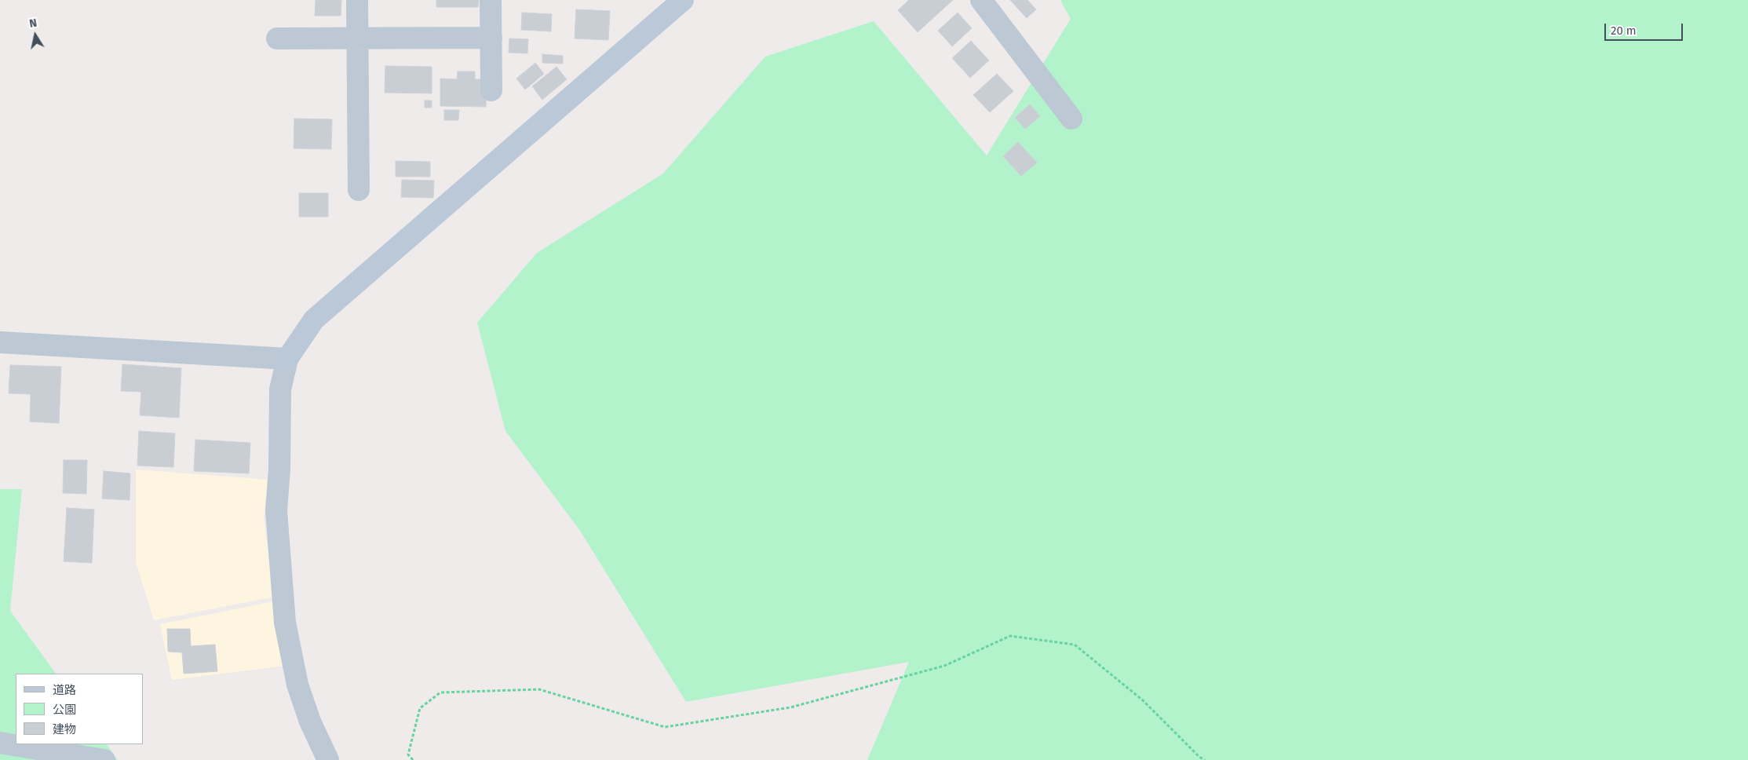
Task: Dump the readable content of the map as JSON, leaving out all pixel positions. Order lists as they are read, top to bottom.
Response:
{
  "legend": ["道路", "公園", "建物"],
  "scale_bar": "20 m",
  "north": "top"
}
